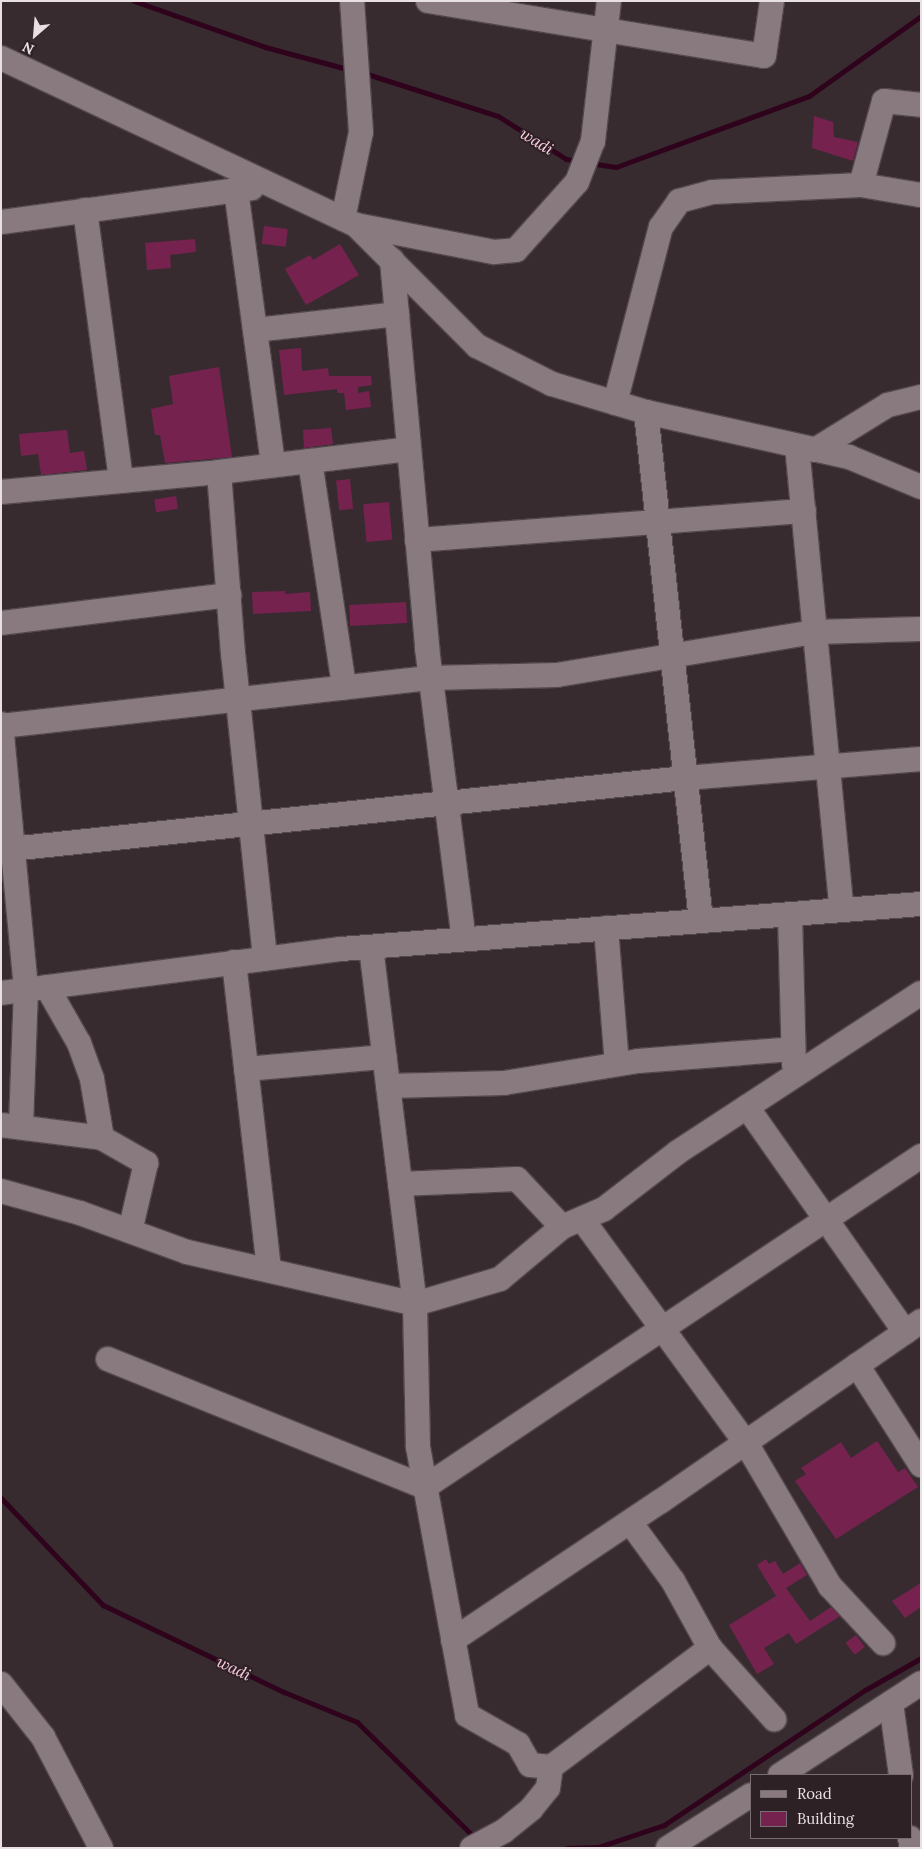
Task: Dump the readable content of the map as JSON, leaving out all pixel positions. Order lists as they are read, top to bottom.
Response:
{
  "water": ["wadi"],
  "legend": ["Road", "Building"],
  "north": "bottom left"
}
